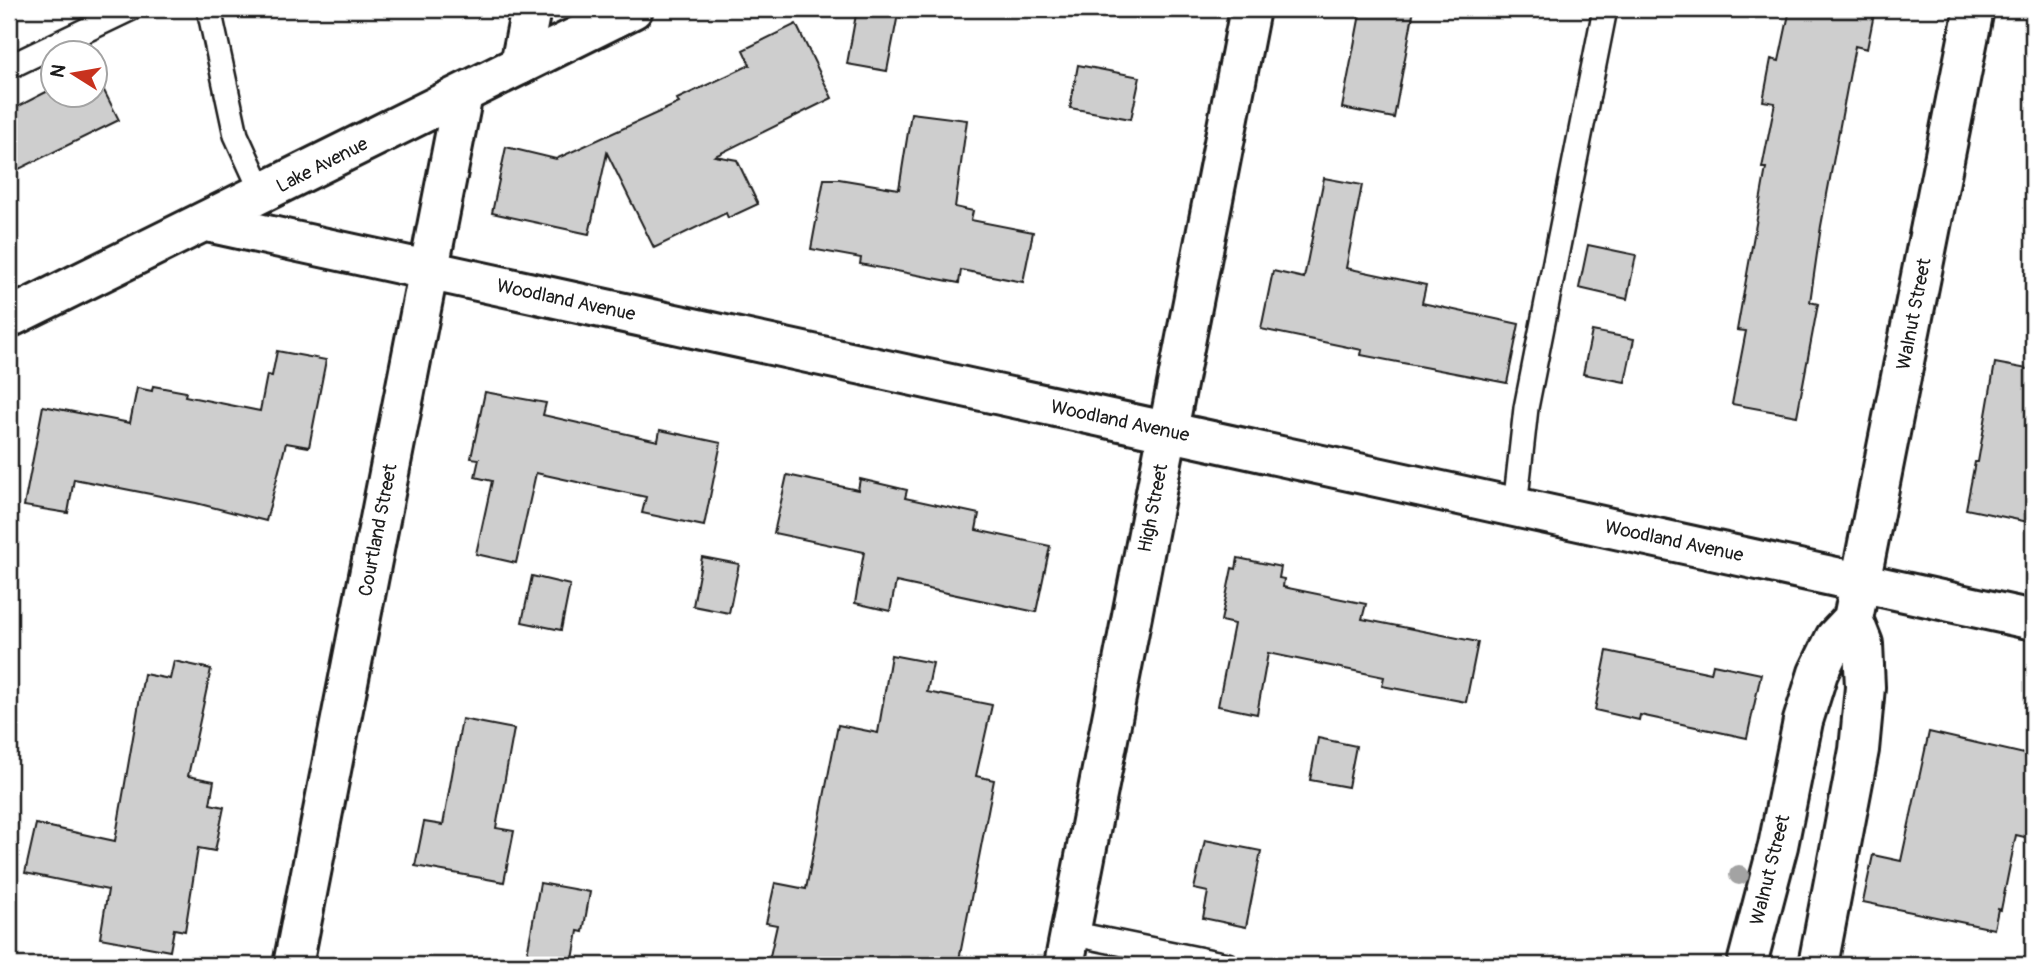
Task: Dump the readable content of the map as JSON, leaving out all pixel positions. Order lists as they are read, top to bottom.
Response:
{
  "streets": {
    "street": [
      "Lake Avenue",
      "Woodland Avenue",
      "Walnut Street",
      "High Street",
      "Courtland Street"
    ]
  },
  "crossings": [
    ["Lake Avenue", "Woodland Avenue"],
    ["Lake Avenue", "Courtland Street"],
    ["Woodland Avenue", "Walnut Street"],
    ["Woodland Avenue", "High Street"],
    ["Woodland Avenue", "Courtland Street"]
  ],
  "north": "left"
}
